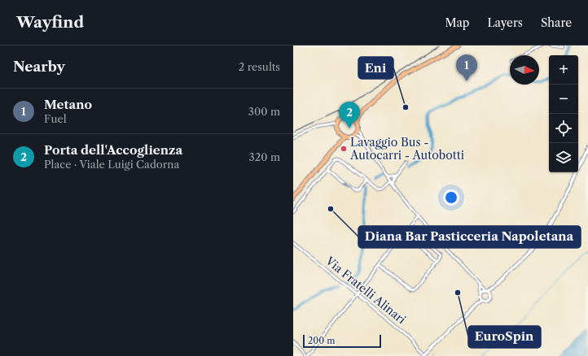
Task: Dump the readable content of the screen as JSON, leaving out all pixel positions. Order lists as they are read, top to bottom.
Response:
{
  "streets": {
    "street": ["Via Fratelli Alinari"]
  },
  "places": [
    "Eni",
    "Lavaggio Bus - Autocarri - Autobotti",
    "Diana Bar Pasticceria Napoletana",
    "EuroSpin"
  ],
  "scale_bar": "200 m",
  "north": "right",
  "page": {
    "header": "Wayfind",
    "nav": ["Map", "Layers", "Share"],
    "heading": ["Nearby", "2 results"],
    "pins": ["1", "2"],
    "map_buttons": ["+", "−"],
    "list": [
      {
        "mark": "1",
        "name": "Metano",
        "note": "Fuel",
        "value": "300 m"
      },
      {
        "mark": "2",
        "name": "Porta dell'Accoglienza",
        "note": "Place · Viale Luigi Cadorna",
        "value": "320 m"
      }
    ],
    "scale": "200 m"
  }
}
